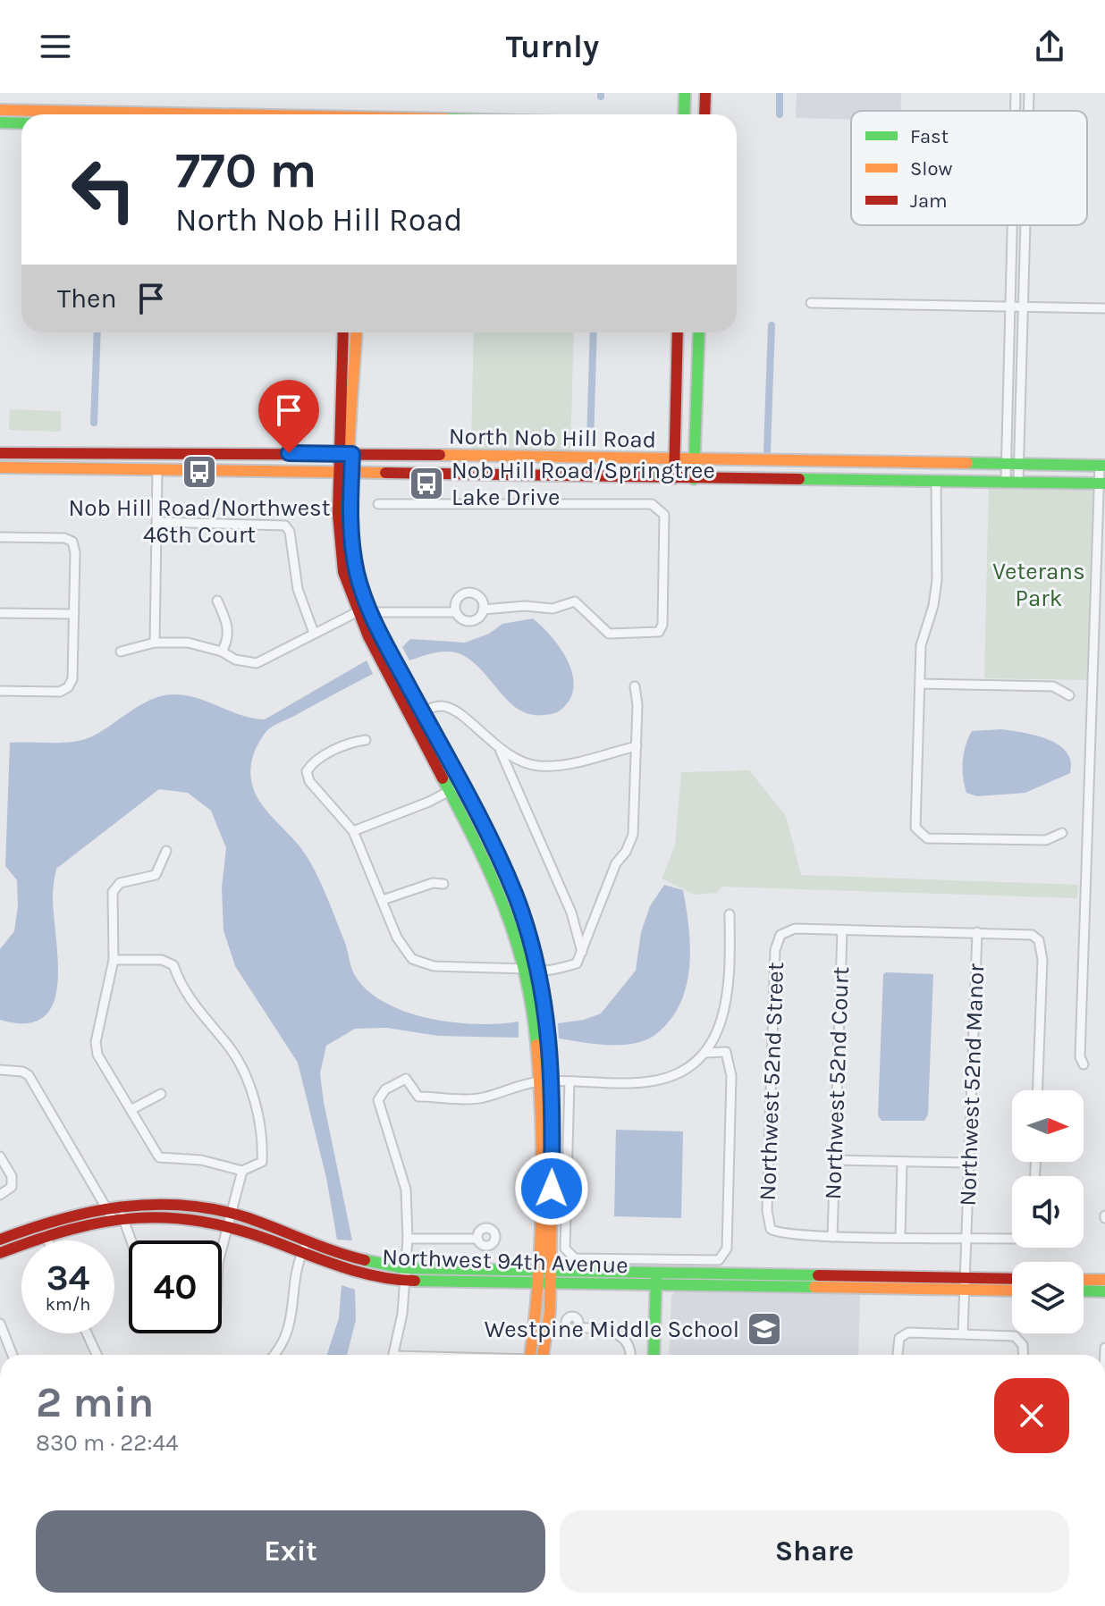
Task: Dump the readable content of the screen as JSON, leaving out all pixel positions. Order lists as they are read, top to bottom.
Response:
{
  "streets": {
    "street": [
      "North Nob Hill Road",
      "Northwest 52nd Street",
      "Northwest 52nd Court",
      "Northwest 52nd Manor",
      "Northwest 94th Avenue"
    ]
  },
  "crossings": [
    ["Northwest 52nd Street", "Northwest 52nd Court"],
    ["Northwest 52nd Manor", "Northwest 94th Avenue"]
  ],
  "parks": ["Veterans Park"],
  "places": {
    "bus stop": ["Nob Hill Road/Northwest 46th Court", "Nob Hill Road/Springtree Lake Drive"],
    "school or university": ["Westpine Middle School"]
  },
  "legend": ["Fast", "Slow", "Jam"],
  "north": "right",
  "page": {
    "header": "Turnly",
    "turn": ["770 m", "North Nob Hill Road"],
    "then": "Then",
    "speed": "34 km/h",
    "limit": "40",
    "heading": ["2 min", "830 m · 22:44"],
    "buttons": ["Exit", "Share"]
  }
}
